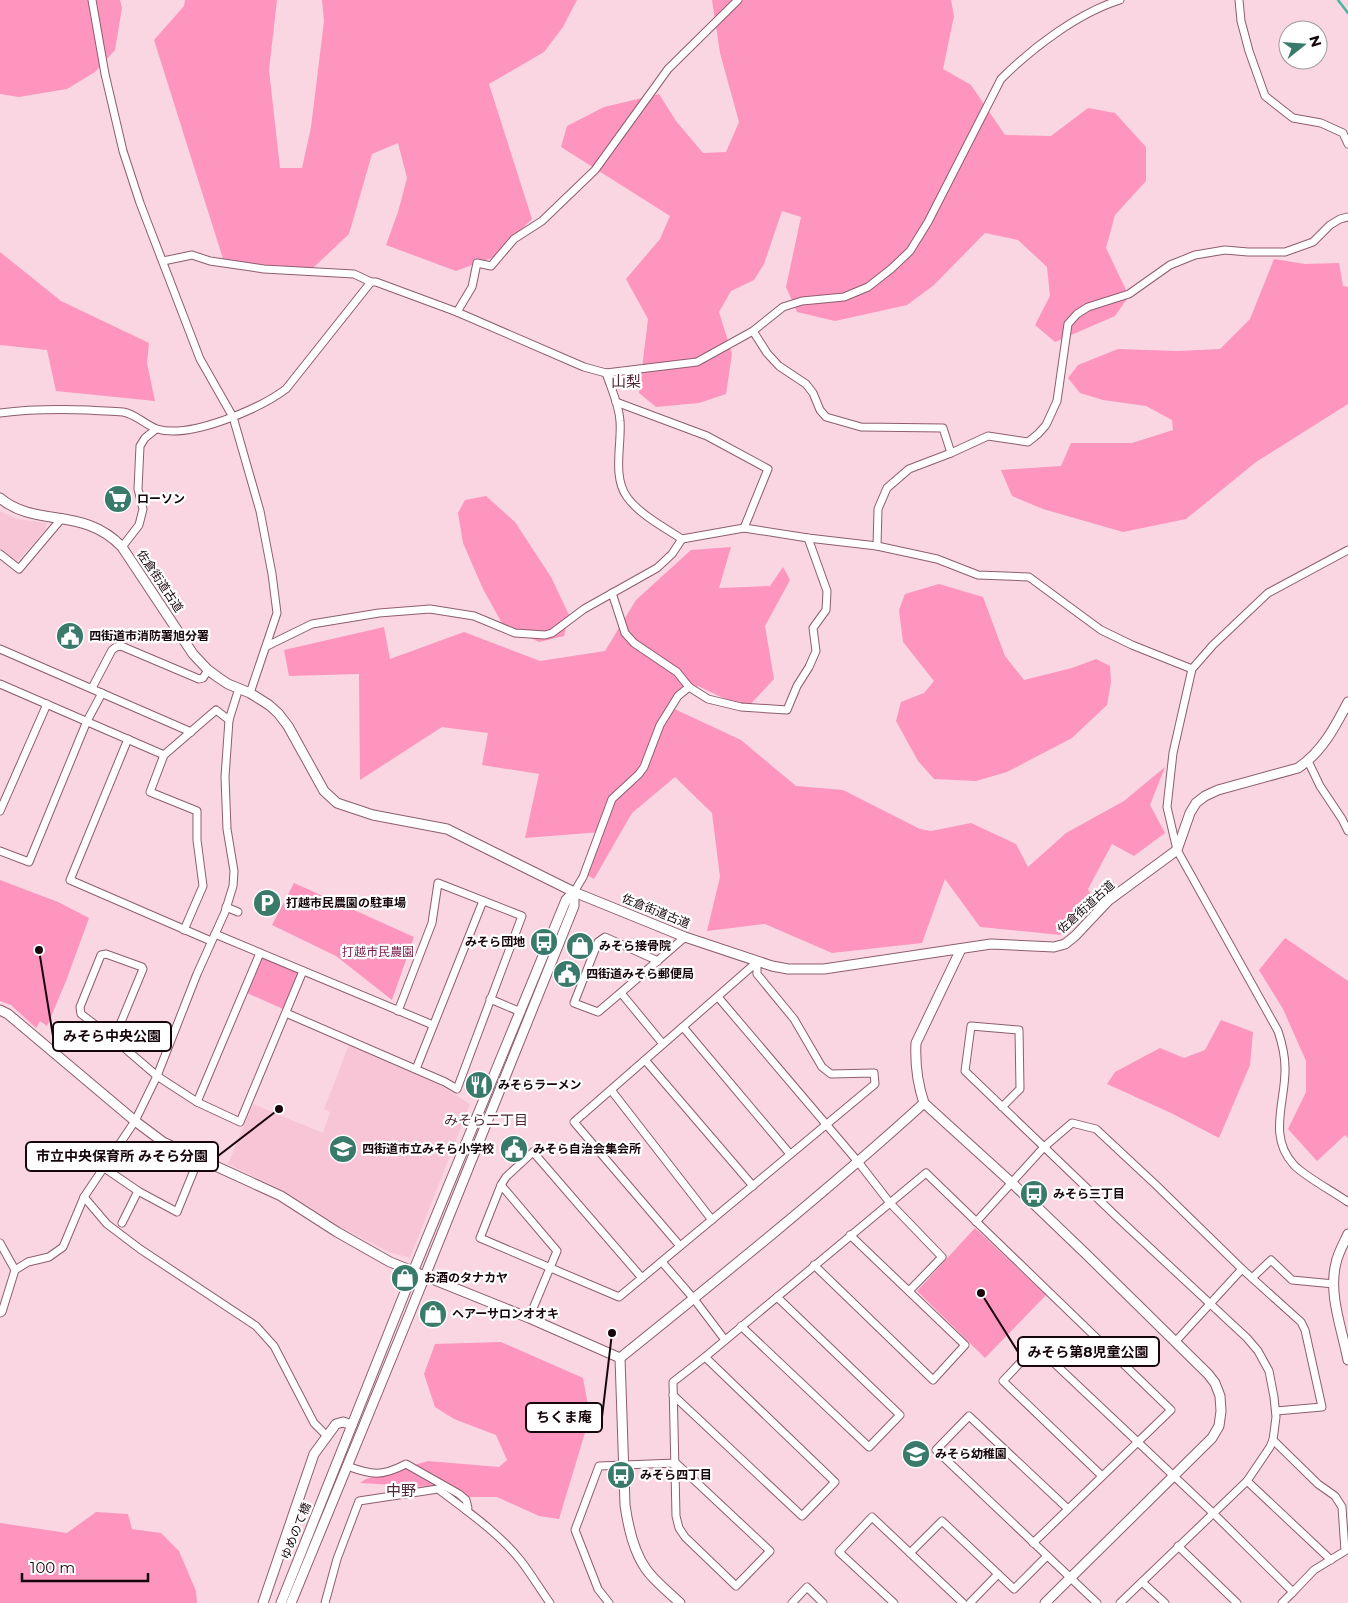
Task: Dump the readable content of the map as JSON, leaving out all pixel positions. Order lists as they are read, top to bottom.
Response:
{
  "streets": {
    "street": ["佐倉街道古道", "ゆめのて橋"]
  },
  "crossings": [
    ["佐倉街道古道", "ゆめのて橋"]
  ],
  "districts": ["山梨", "みそら二丁目", "中野"],
  "parks": ["打越市民農園"],
  "places": {
    "supermarket": ["ローソン"],
    "public building": ["四街道市消防署旭分署", "四街道みそら郵便局", "みそら自治会集会所"],
    "parking": ["打越市民農園の駐車場"],
    "bus stop": ["みそら団地", "みそら三丁目", "みそら四丁目"],
    "shop": ["みそら接骨院", "お酒のタナカヤ", "ヘアーサロンオオキ"],
    "other": [
      "みそら中央公園",
      "市立中央保育所 みそら分園",
      "みそら第8児童公園",
      "ちくま庵"
    ],
    "restaurant": ["みそらラーメン"],
    "school or university": ["四街道市立みそら小学校", "みそら幼稚園"]
  },
  "scale_bar": "100 m",
  "north": "right"
}
